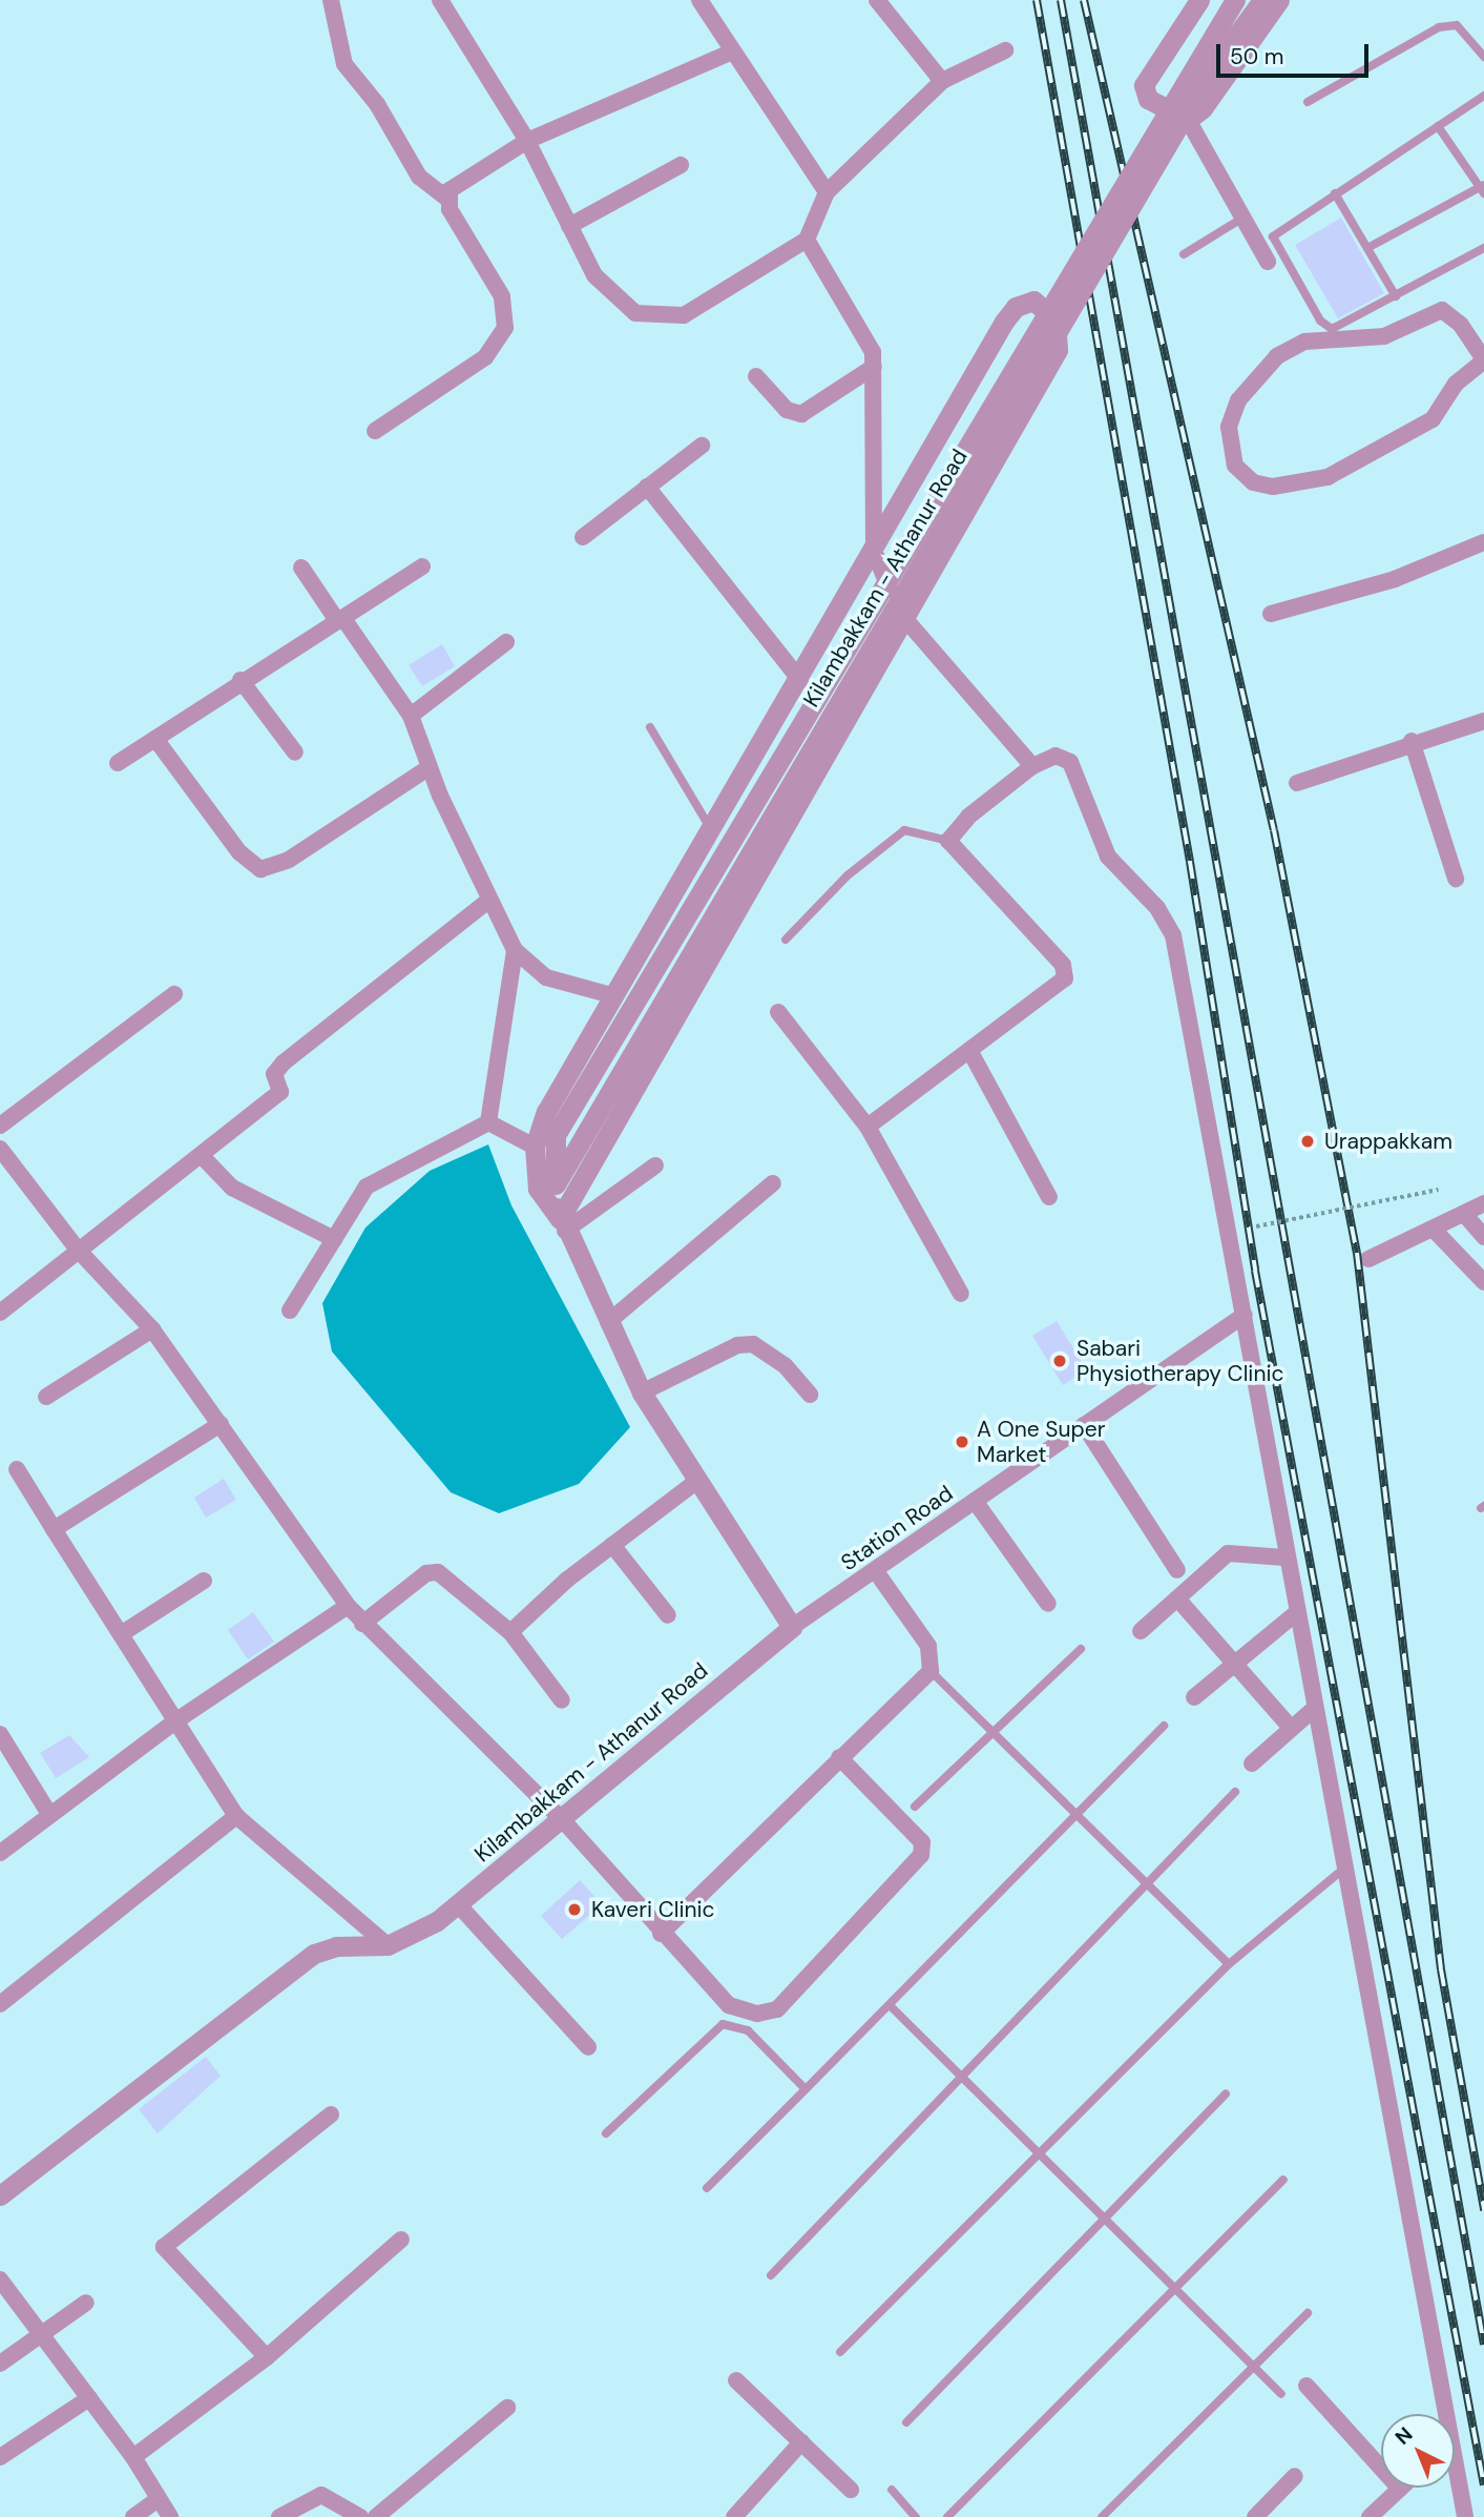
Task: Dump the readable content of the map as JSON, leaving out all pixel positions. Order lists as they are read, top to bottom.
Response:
{
  "streets": {
    "street": ["Kilambakkam - Athanur Road", "Station Road"]
  },
  "crossings": [
    ["Kilambakkam - Athanur Road", "Station Road"]
  ],
  "places": [
    "Urappakkam",
    "Sabari Physiotherapy Clinic",
    "A One Super Market",
    "Kaveri Clinic"
  ],
  "scale_bar": "50 m",
  "north": "top left"
}
